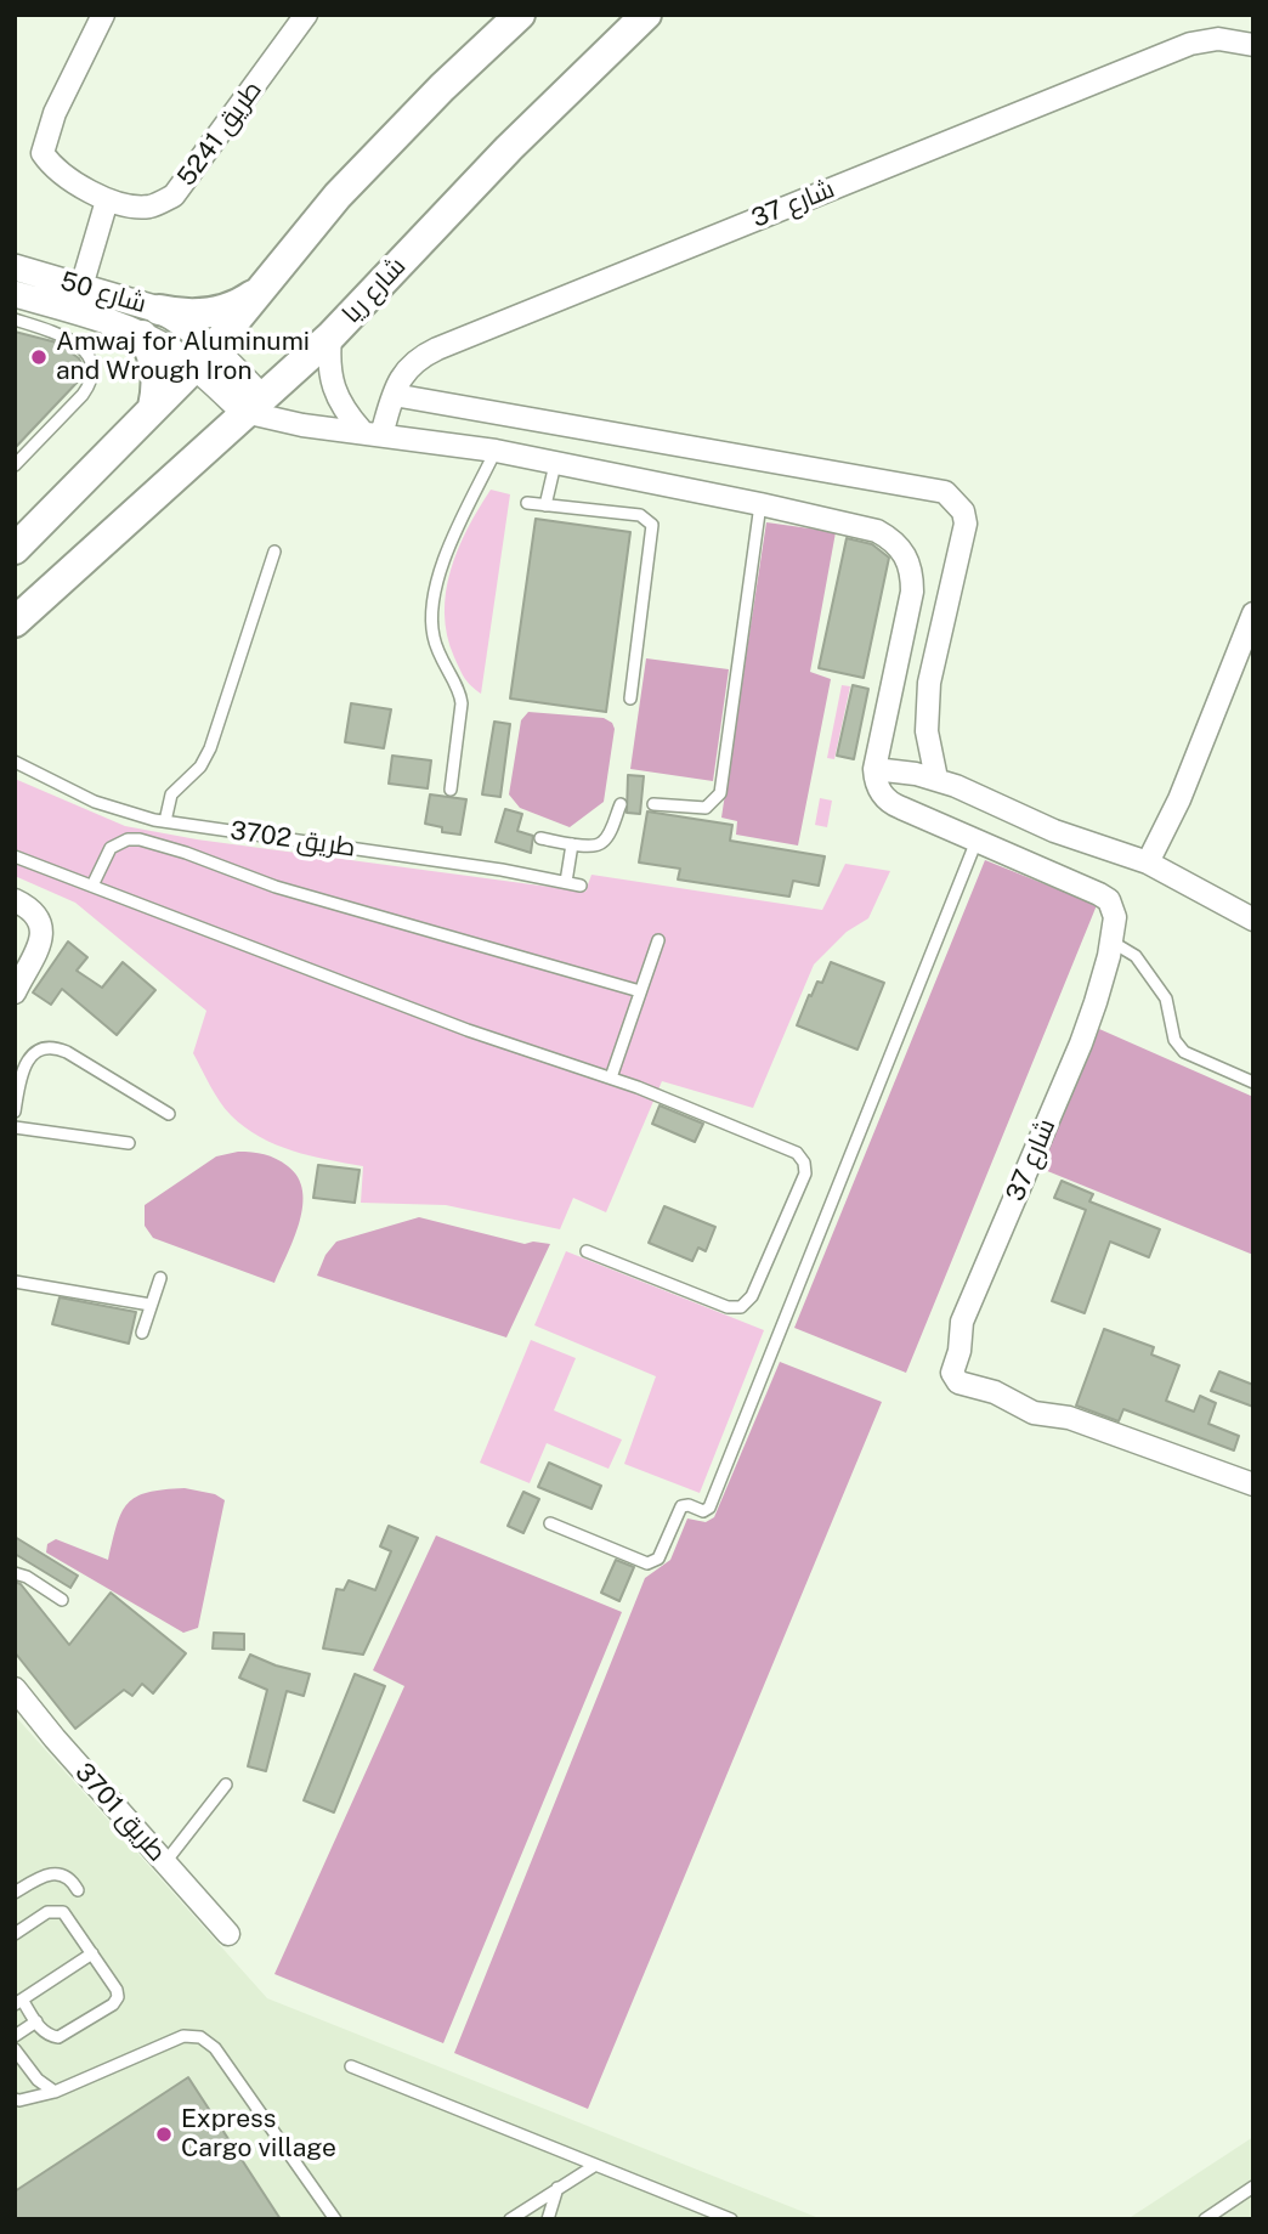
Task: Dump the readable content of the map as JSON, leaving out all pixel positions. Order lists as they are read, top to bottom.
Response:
{
  "streets": {
    "main road": ["شارع ريا"],
    "street": [
      "طريق 5241",
      "شارع 37",
      "شارع 50",
      "طريق 3701"
    ],
    "lane": ["طريق 3702"]
  },
  "crossings": [
    ["شارع ريا", "شارع 50"]
  ],
  "places": ["Amwaj for Aluminumi and Wrough Iron", "Express Cargo village"]
}
